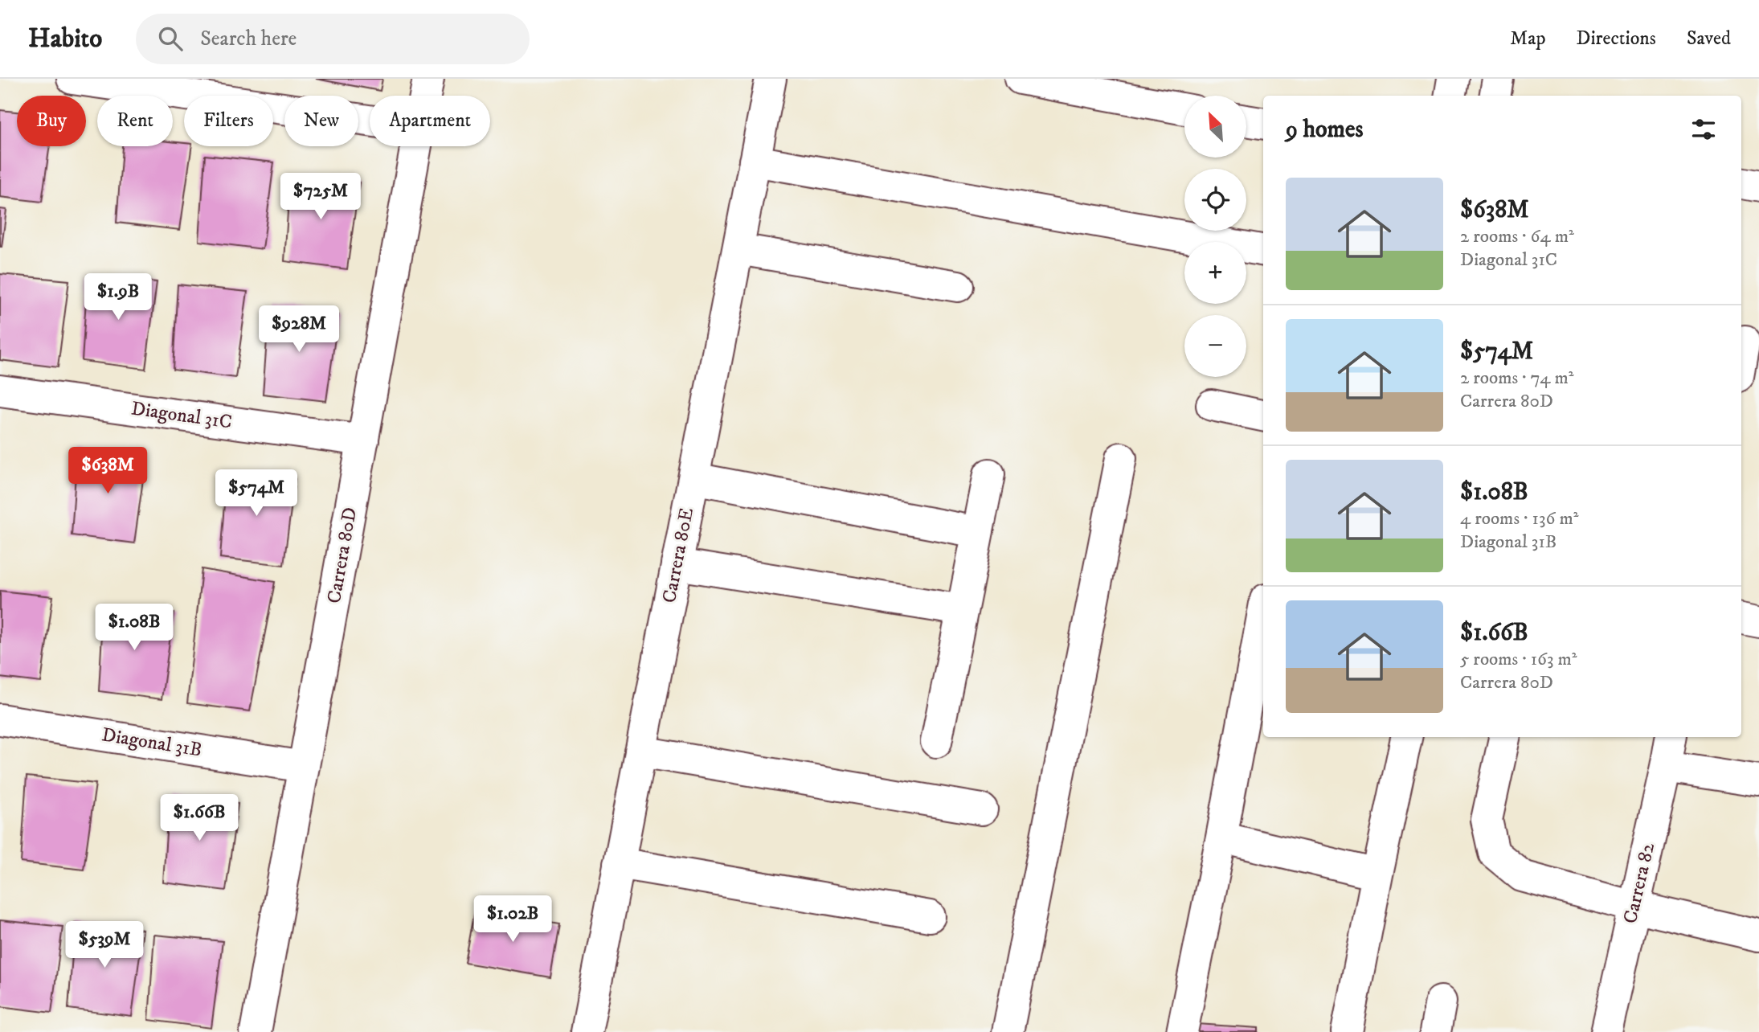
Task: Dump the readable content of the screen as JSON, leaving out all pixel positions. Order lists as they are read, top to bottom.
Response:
{
  "streets": {
    "street": [
      "Diagonal 31C",
      "Carrera 80D",
      "Carrera 80E",
      "Diagonal 31B",
      "Carrera 82"
    ]
  },
  "crossings": [
    ["Diagonal 31C", "Carrera 80D"],
    ["Carrera 80D", "Diagonal 31B"]
  ],
  "north": "top left",
  "page": {
    "header": "Habito",
    "search": "Search here",
    "nav": ["Map", "Directions", "Saved"],
    "map_buttons": ["+", "−"],
    "chip": [
      "Buy",
      "Rent",
      "Filters",
      "New",
      "Apartment"
    ],
    "heading": "9 homes",
    "list": [
      {
        "name": "$638M",
        "note": "2 rooms · 64 m² · Diagonal 31C"
      },
      {
        "name": "$574M",
        "note": "2 rooms · 74 m² · Carrera 80D"
      },
      {
        "name": "$1.08B",
        "note": "4 rooms · 136 m² · Diagonal 31B"
      },
      {
        "name": "$1.66B",
        "note": "5 rooms · 163 m² · Carrera 80D"
      }
    ],
    "price": [
      "$725M",
      "$1.9B",
      "$928M",
      "$638M",
      "$574M",
      "$1.08B",
      "$1.66B",
      "$1.02B",
      "$539M"
    ]
  }
}
